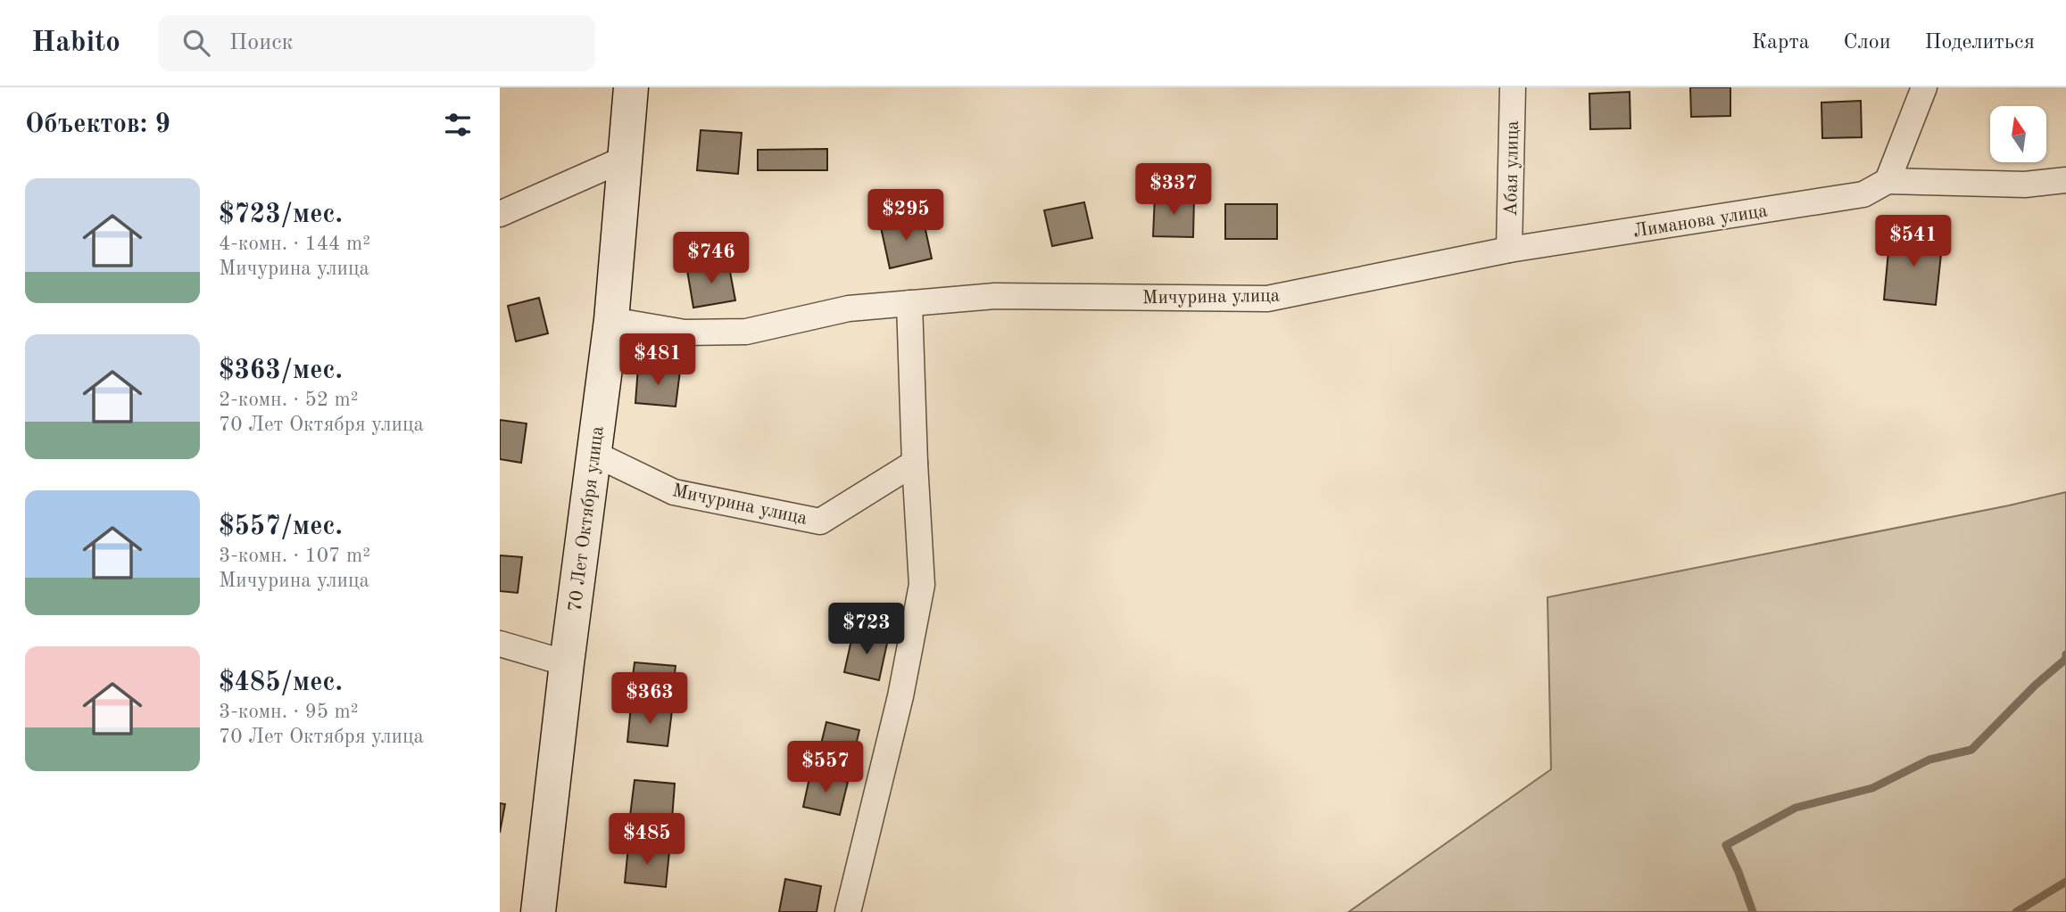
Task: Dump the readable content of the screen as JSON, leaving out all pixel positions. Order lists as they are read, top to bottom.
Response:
{
  "streets": {
    "street": [
      "Абая улица",
      "Лиманова улица",
      "Мичурина улица",
      "70 Лет Октября улица"
    ]
  },
  "crossings": [
    ["Абая улица", "Лиманова улица"],
    ["Абая улица", "Мичурина улица"],
    ["Лиманова улица", "Мичурина улица"],
    ["Мичурина улица", "70 Лет Октября улица"]
  ],
  "north": "top",
  "page": {
    "header": "Habito",
    "search": "Поиск",
    "nav": ["Карта", "Слои", "Поделиться"],
    "heading": "Объектов: 9",
    "list": [
      {
        "name": "$723/мес.",
        "note": "4-комн. · 144 m² · Мичурина улица"
      },
      {
        "name": "$363/мес.",
        "note": "2-комн. · 52 m² · 70 Лет Октября улица"
      },
      {
        "name": "$557/мес.",
        "note": "3-комн. · 107 m² · Мичурина улица"
      },
      {
        "name": "$485/мес.",
        "note": "3-комн. · 95 m² · 70 Лет Октября улица"
      }
    ],
    "price": [
      "$337",
      "$295",
      "$541",
      "$746",
      "$481",
      "$723",
      "$363",
      "$557",
      "$485"
    ]
  }
}
